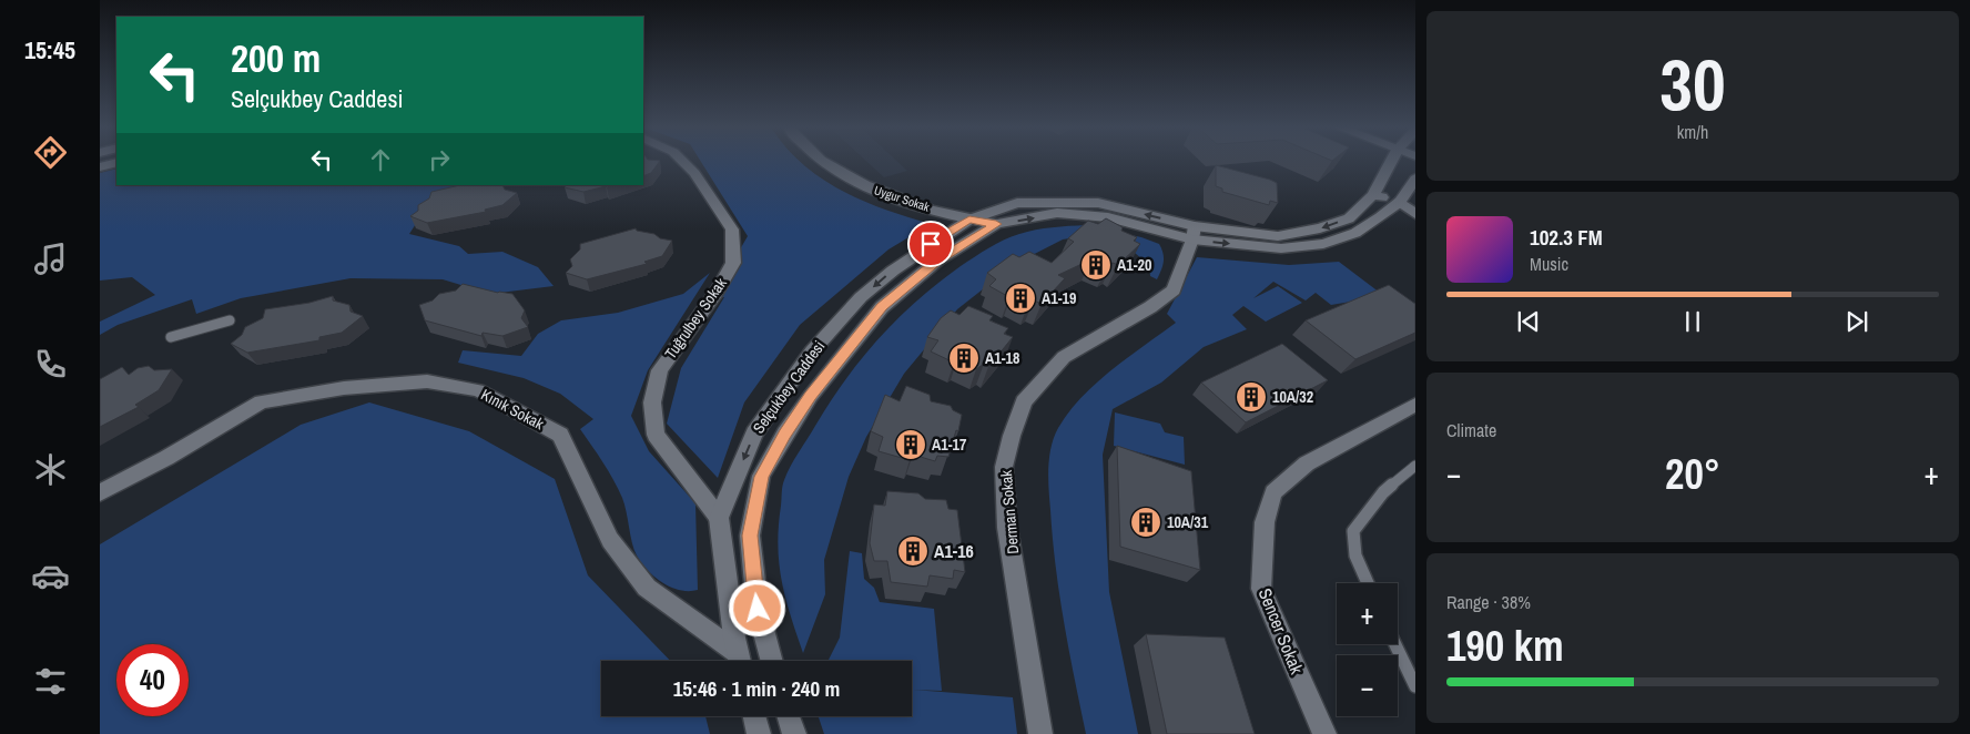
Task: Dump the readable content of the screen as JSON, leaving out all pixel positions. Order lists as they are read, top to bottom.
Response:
{
  "streets": {
    "street": [
      "Uygur Sokak",
      "Tuğrulbey Sokak",
      "Selçukbey Caddesi",
      "Kınık Sokak",
      "Derman Sokak",
      "Sencer Sokak"
    ]
  },
  "crossings": [
    ["Uygur Sokak", "Selçukbey Caddesi"],
    ["Tuğrulbey Sokak", "Selçukbey Caddesi"],
    ["Selçukbey Caddesi", "Derman Sokak"]
  ],
  "places": {
    "building": [
      "A1-20",
      "A1-19",
      "A1-18",
      "10A/32",
      "A1-17",
      "10A/31",
      "A1-16"
    ]
  },
  "page": {
    "tabs": "15:45",
    "tile": [
      ["30", "km/h"],
      "Climate",
      ["Range · 38%", "190 km"]
    ],
    "turn": ["200 m", "Selçukbey Caddesi"],
    "song": ["102.3 FM", "Music"],
    "heat": ["−", "20°", "+"],
    "map_buttons": ["+", "−"],
    "limit": "40",
    "trip": "15:46 · 1 min · 240 m"
  }
}
